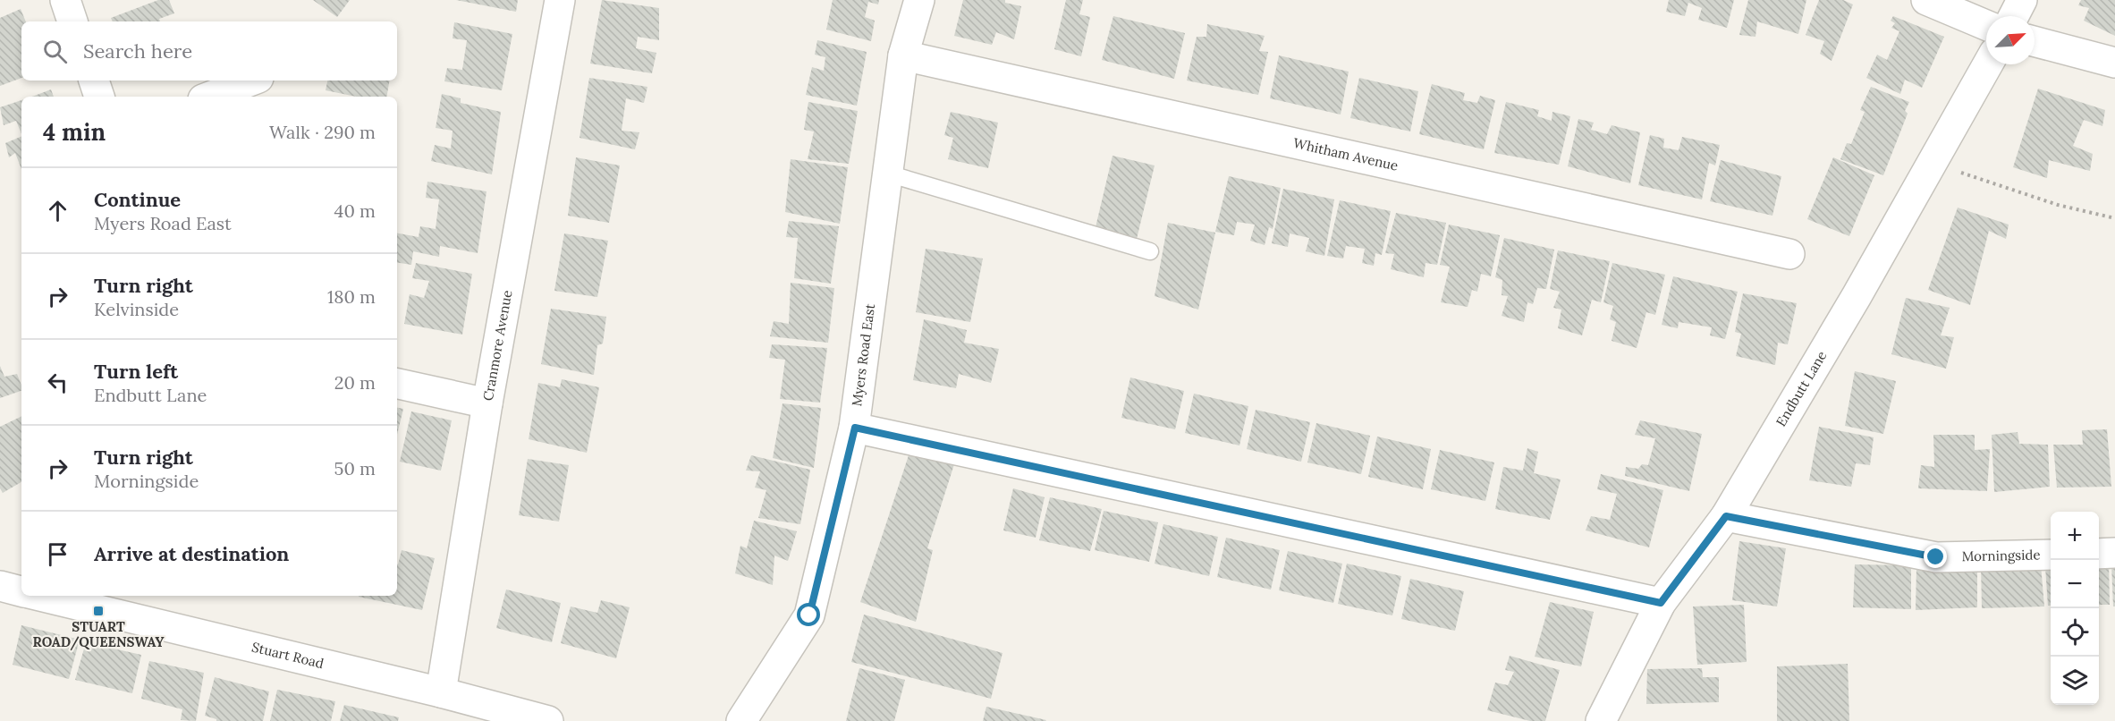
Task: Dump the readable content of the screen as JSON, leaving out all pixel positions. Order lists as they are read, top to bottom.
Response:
{
  "streets": {
    "street": [
      "Whitham Avenue",
      "Cranmore Avenue",
      "Myers Road East",
      "Endbutt Lane",
      "Morningside",
      "Stuart Road"
    ]
  },
  "crossings": [
    ["Whitham Avenue", "Myers Road East"],
    ["Cranmore Avenue", "Stuart Road"],
    ["Endbutt Lane", "Morningside"]
  ],
  "places": {
    "transit": ["STUART ROAD/QUEENSWAY"]
  },
  "north": "top right",
  "page": {
    "search": "Search here",
    "heading": ["4 min", "Walk · 290 m"],
    "list": [
      ["Continue", "Myers Road East", "40 m"],
      ["Turn right", "Kelvinside", "180 m"],
      ["Turn left", "Endbutt Lane", "20 m"],
      ["Turn right", "Morningside", "50 m"],
      "Arrive at destination"
    ],
    "map_buttons": ["+", "−"]
  }
}
